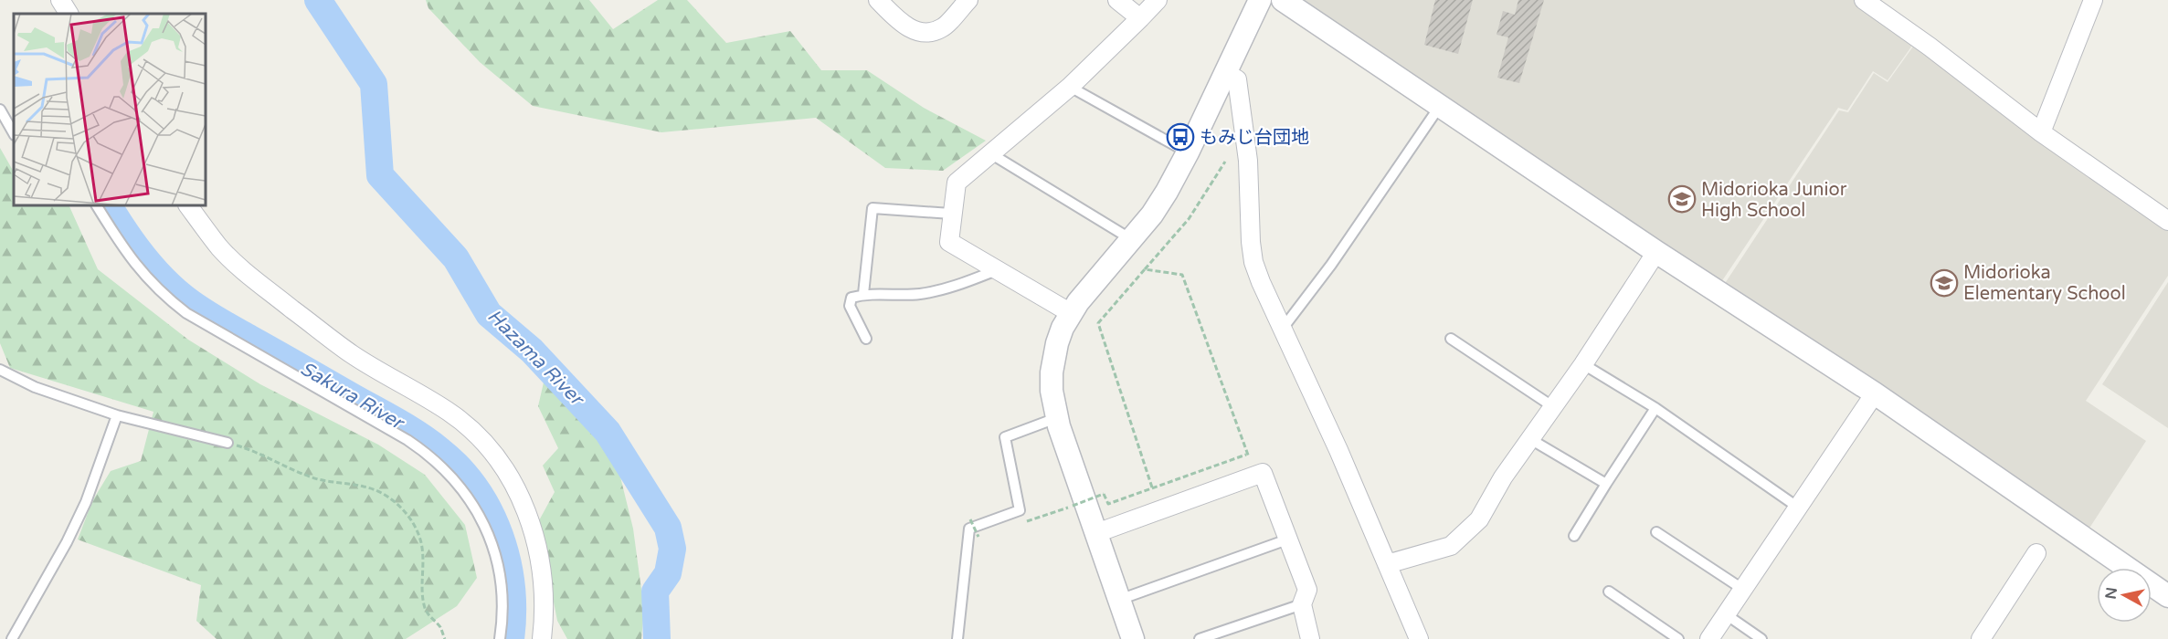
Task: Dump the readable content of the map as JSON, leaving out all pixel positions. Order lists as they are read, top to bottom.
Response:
{
  "water": ["Hazama River", "Sakura River"],
  "places": {
    "bus stop": ["もみじ台団地"],
    "school or university": ["Midorioka Junior High School", "Midorioka Elementary School"]
  },
  "north": "left"
}
